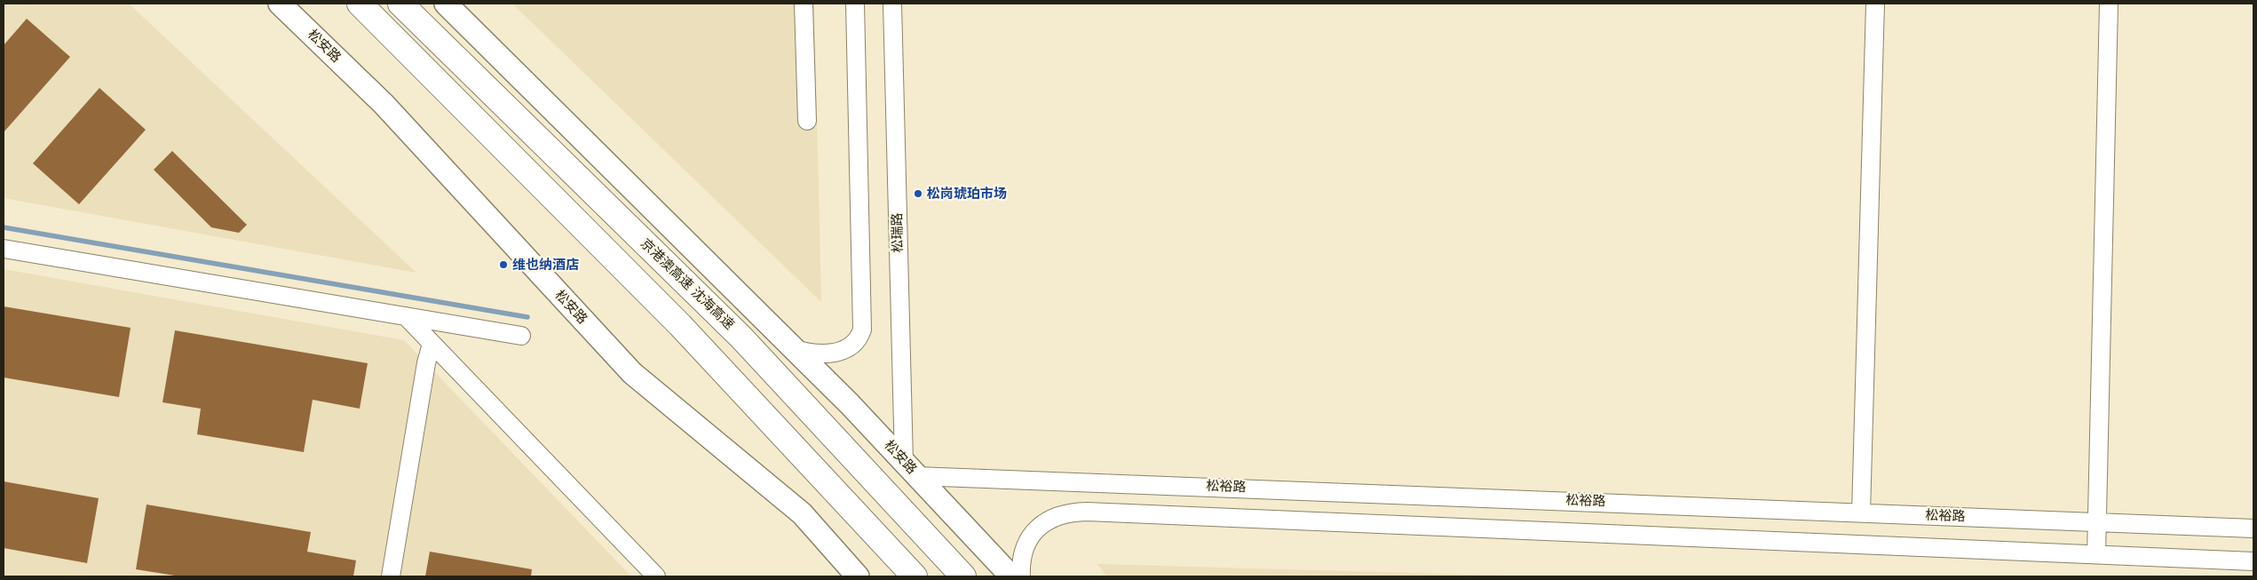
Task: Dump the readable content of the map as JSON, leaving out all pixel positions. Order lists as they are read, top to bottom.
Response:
{
  "streets": {
    "highway": ["京港澳高速 沈海高速"],
    "main road": ["松安路"],
    "street": ["松瑞路", "松裕路"]
  },
  "crossings": [
    ["松安路", "松瑞路"],
    ["松安路", "松裕路"],
    ["松瑞路", "松裕路"]
  ],
  "places": ["松岗琥珀市场", "维也纳酒店"]
}
